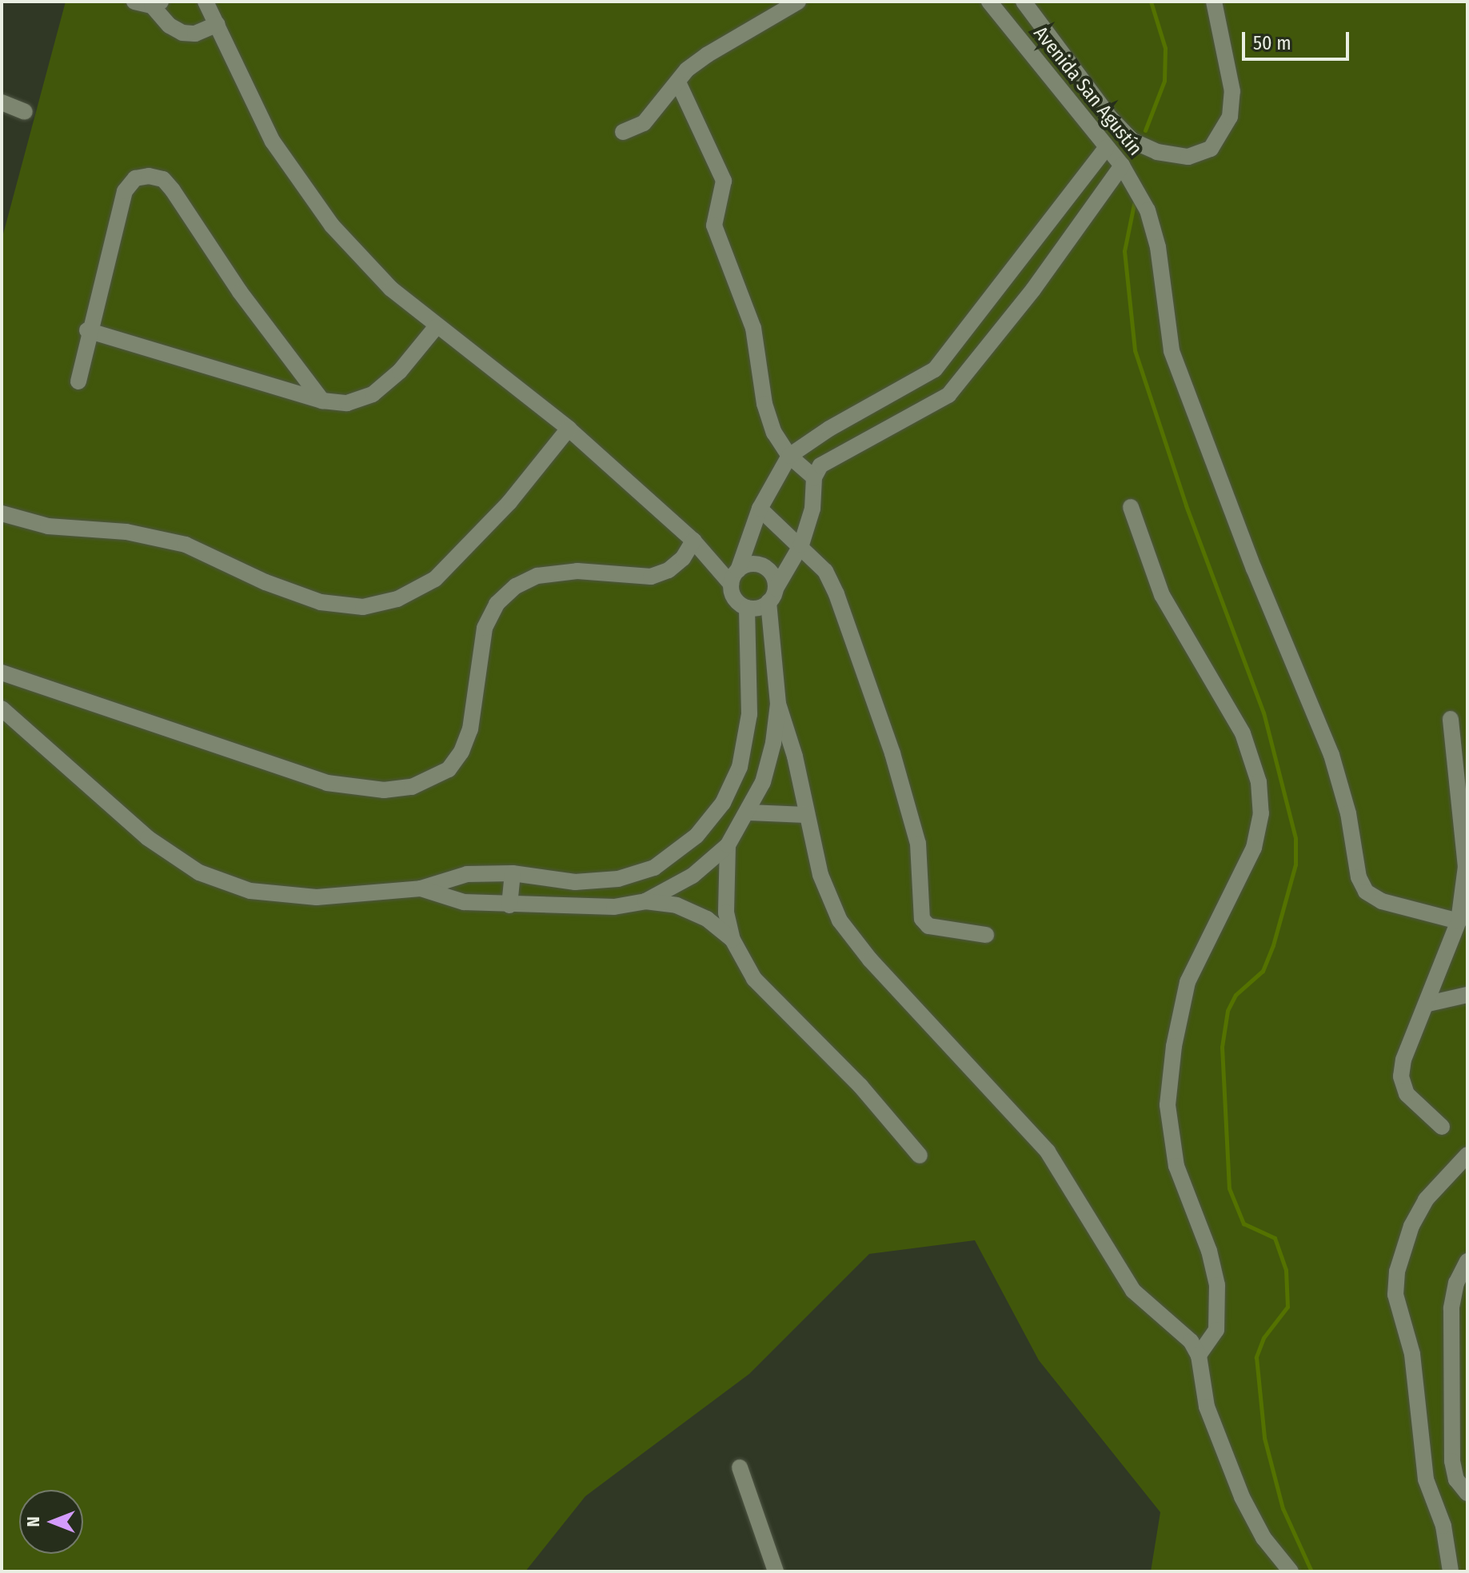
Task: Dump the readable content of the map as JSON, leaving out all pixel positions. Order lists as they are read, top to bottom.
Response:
{
  "streets": {
    "street": ["Avenida San Agustín"]
  },
  "scale_bar": "50 m",
  "north": "left"
}
